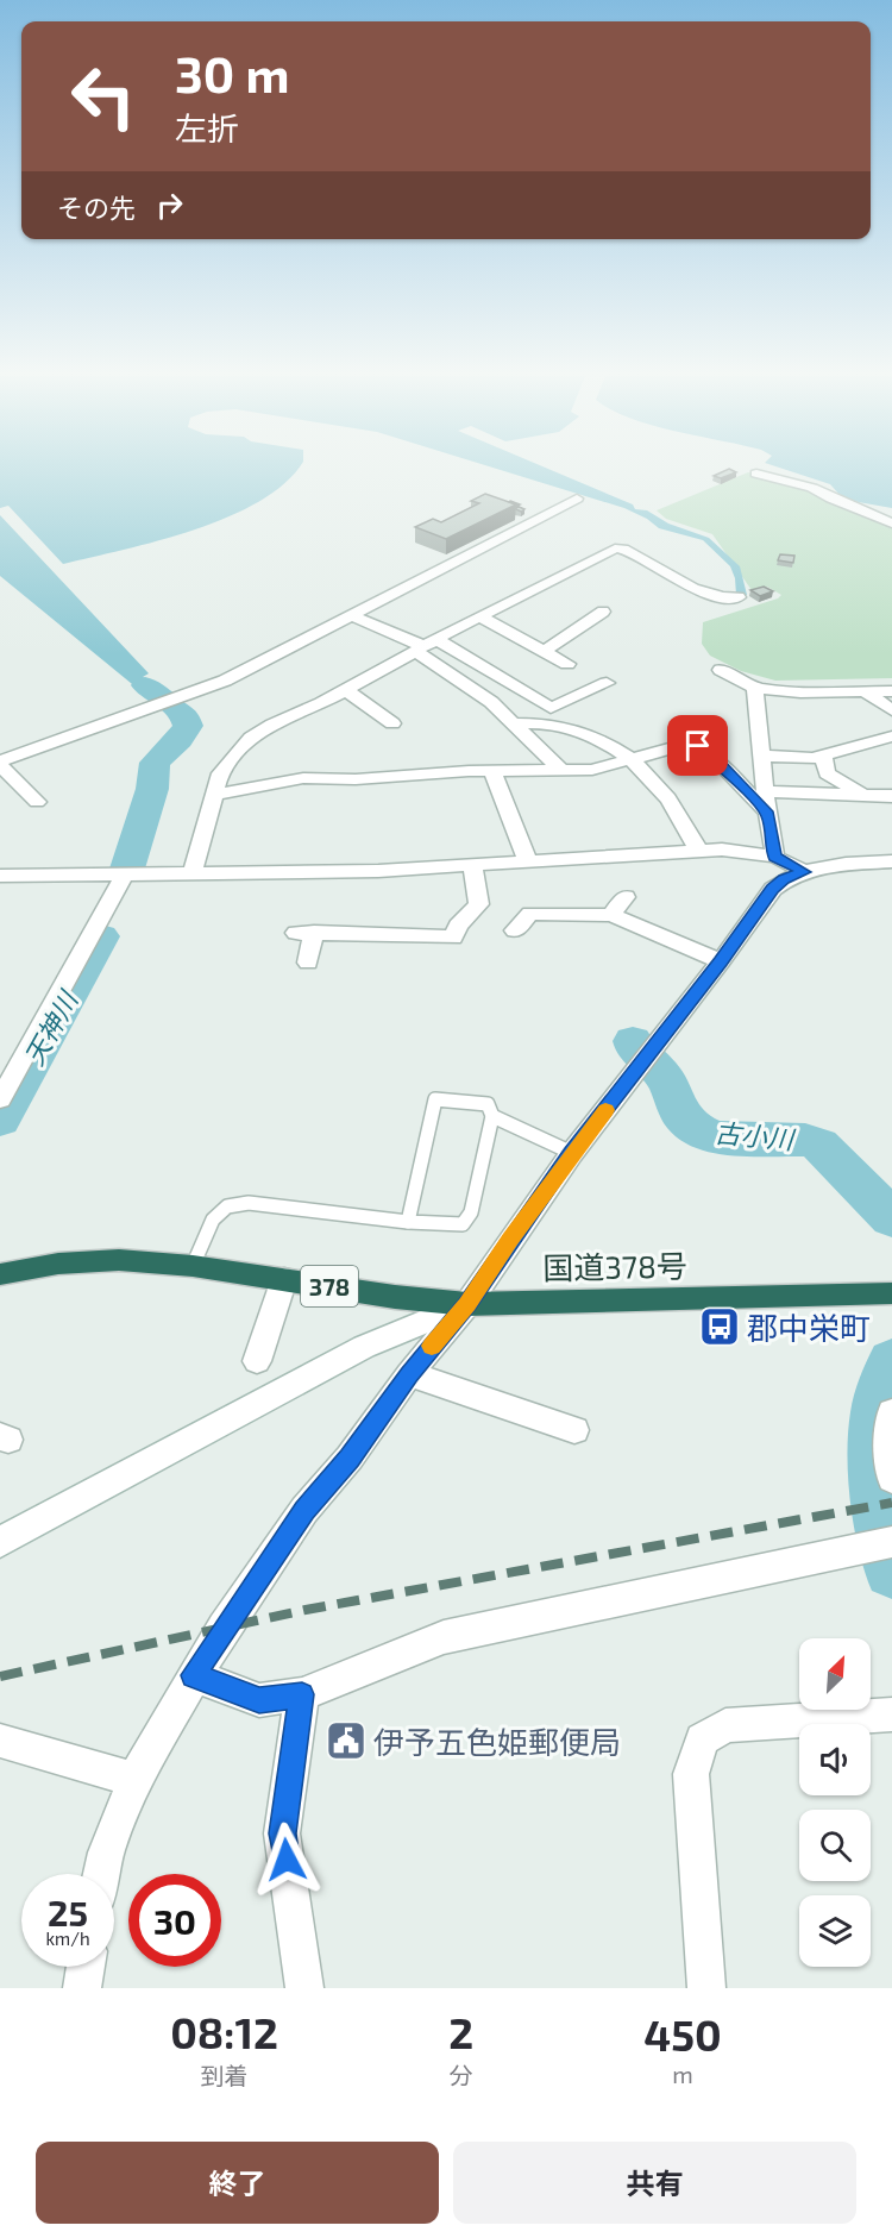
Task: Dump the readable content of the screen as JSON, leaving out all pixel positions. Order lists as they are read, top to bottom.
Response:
{
  "streets": {
    "highway": ["国道378号", "378"]
  },
  "water": ["天神川", "古小川"],
  "places": {
    "bus stop": ["郡中栄町"],
    "public building": ["伊予五色姫郵便局"]
  },
  "north": "top right",
  "page": {
    "turn": ["30 m", "左折"],
    "then": "その先",
    "speed": "25 km/h",
    "limit": "30",
    "eta": [
      "08:12",
      "到着",
      "2",
      "分",
      "450",
      "m"
    ],
    "buttons": ["終了", "共有"]
  }
}
